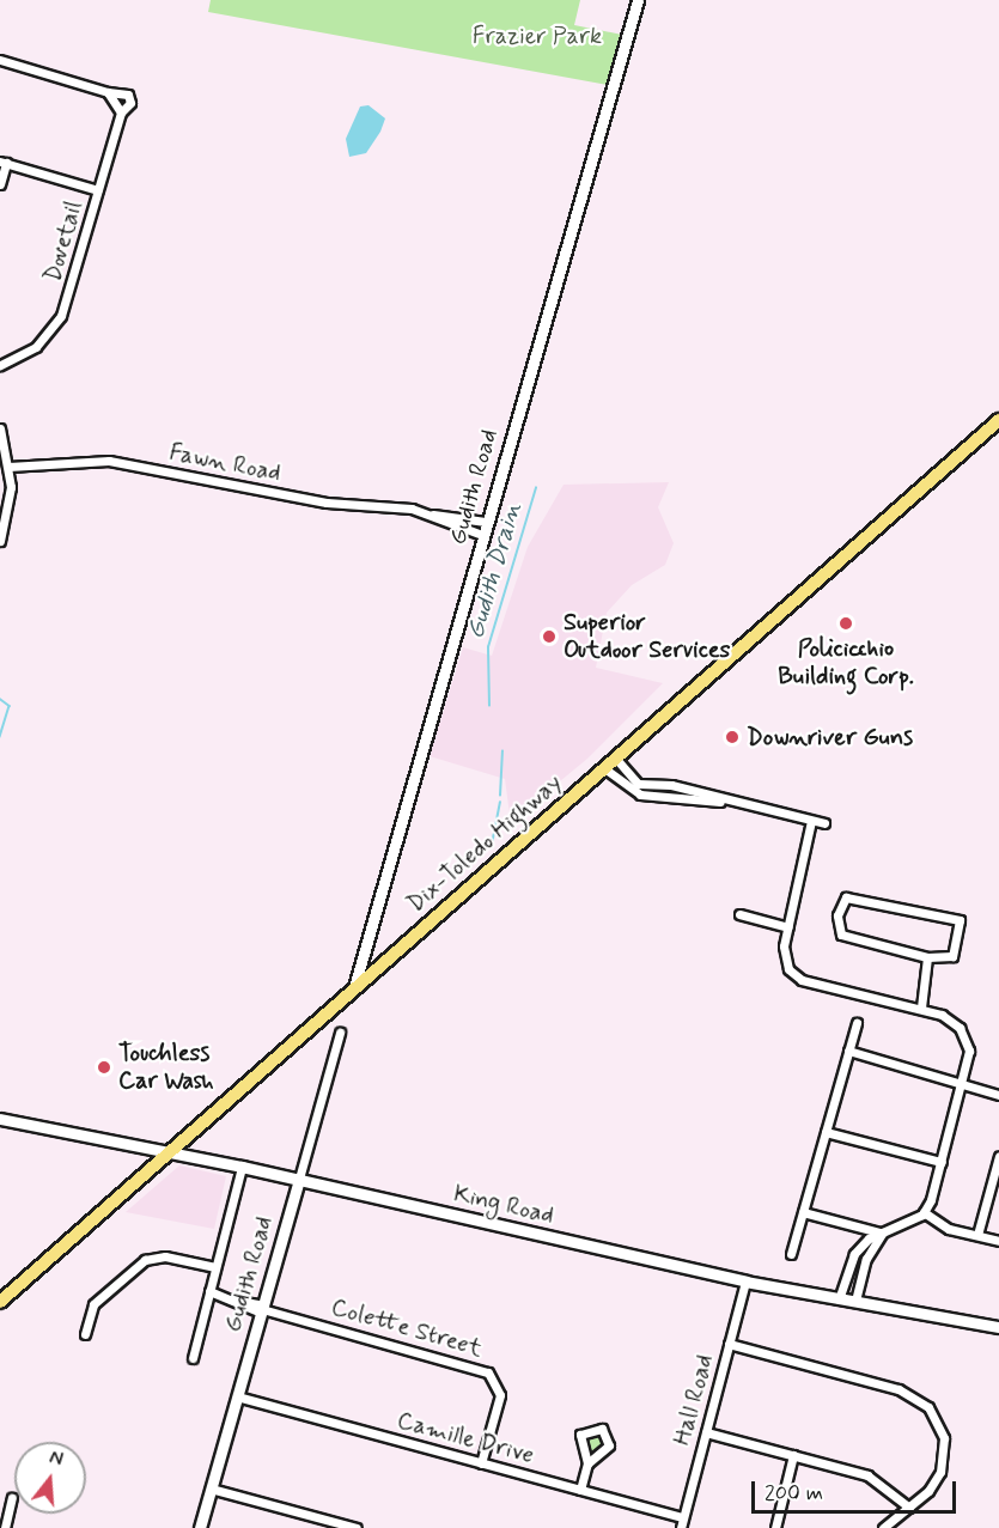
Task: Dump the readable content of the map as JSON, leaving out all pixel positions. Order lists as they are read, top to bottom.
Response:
{
  "streets": {
    "main road": ["Dix-Toledo Highway"],
    "street": [
      "Dovetail",
      "Fawn Road",
      "Gudith Road",
      "King Road",
      "Colette Street",
      "Hall Road",
      "Camille Drive"
    ]
  },
  "crossings": [
    ["Fawn Road", "Gudith Road"],
    ["Gudith Road", "Dix-Toledo Highway"],
    ["Gudith Road", "King Road"],
    ["Gudith Road", "Colette Street"],
    ["Gudith Road", "Camille Drive"],
    ["Dix-Toledo Highway", "King Road"],
    ["King Road", "Hall Road"],
    ["Colette Street", "Camille Drive"],
    ["Hall Road", "Camille Drive"]
  ],
  "water": ["Gudith Drain"],
  "parks": ["Frazier Park"],
  "places": [
    "Policicchio Building Corp.",
    "Superior Outdoor Services",
    "Downriver Guns",
    "Touchless Car Wash"
  ],
  "scale_bar": "200 m",
  "north": "top"
}
